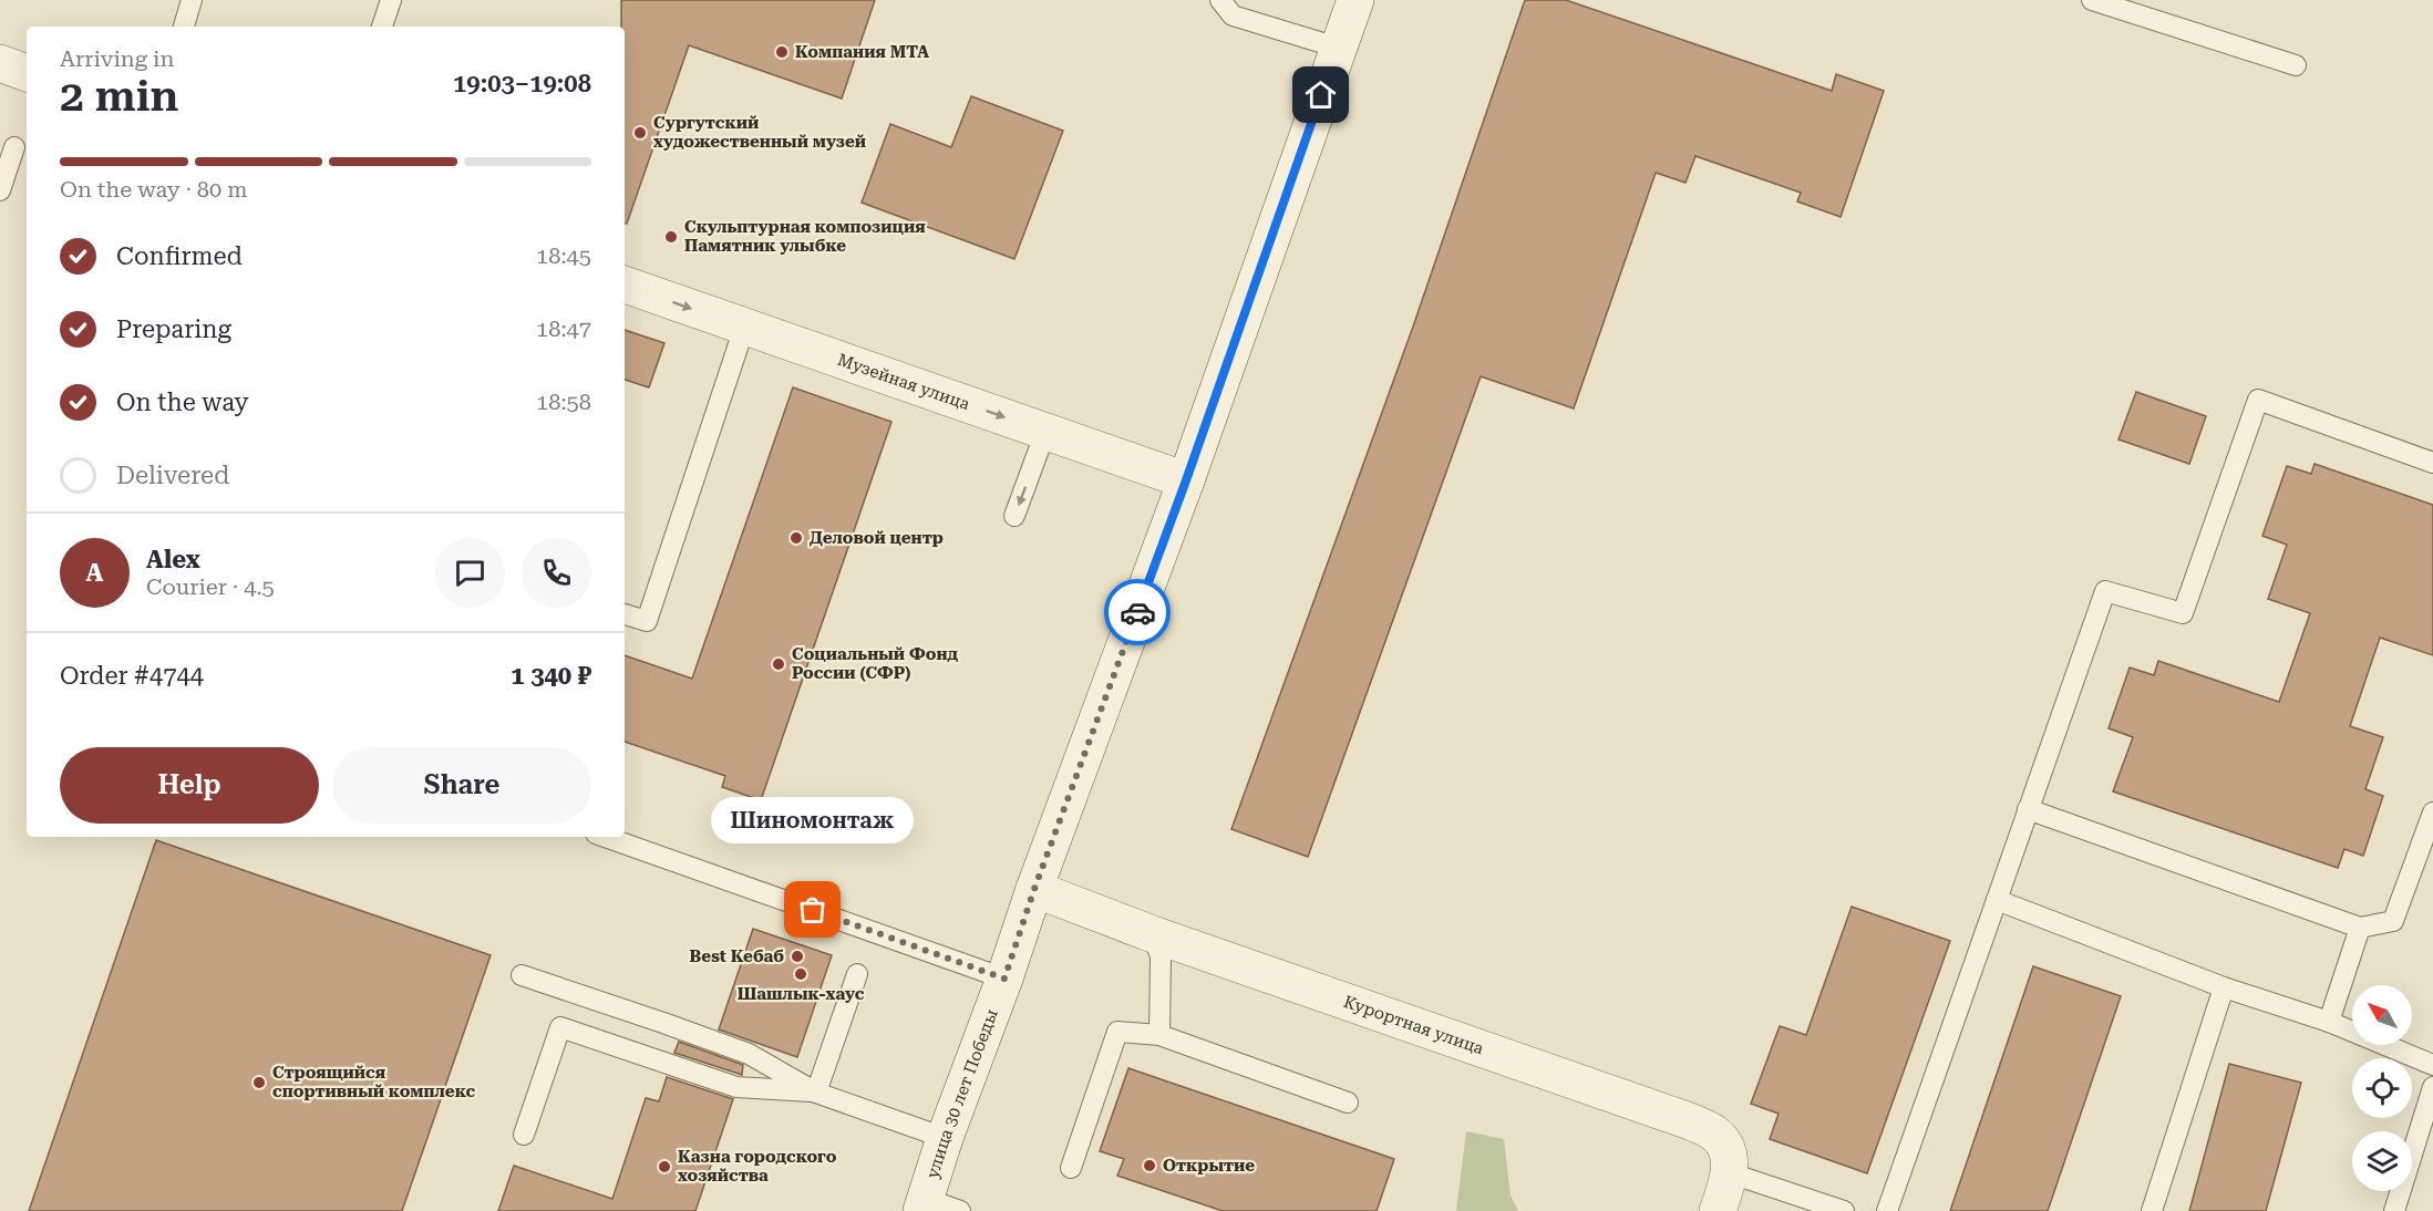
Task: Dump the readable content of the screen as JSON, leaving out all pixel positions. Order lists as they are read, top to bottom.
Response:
{
  "streets": {
    "street": ["Музейная улица", "Курортная улица", "улица 30 лет Победы"]
  },
  "crossings": [
    ["Музейная улица", "улица 30 лет Победы"],
    ["Курортная улица", "улица 30 лет Победы"]
  ],
  "one_way": ["Музейная улица"],
  "places": [
    "Компания MTA",
    "Сургутский художественный музей",
    "Скульптурная композиция Памятник улыбке",
    "Деловой центр",
    "Социальный Фонд России (СФР)",
    "Шиномонтаж",
    "Best Кебаб",
    "Шашлык-хаус",
    "Строящийся спортивный комплекс",
    "Открытие",
    "Казна городского хозяйства"
  ],
  "north": "top left",
  "page": {
    "heading": ["2 min", "Arriving in", "19:03–19:08"],
    "panel": [
      "Alex",
      "Courier · 4.5",
      "Order #4744",
      "1 340 ₽"
    ],
    "bar": "On the way · 80 m",
    "list": [
      ["Confirmed", "18:45"],
      ["Preparing", "18:47"],
      ["On the way", "18:58"],
      "Delivered"
    ],
    "round": "A",
    "buttons": ["Help", "Share"],
    "bubble": "Шиномонтаж"
  }
}
